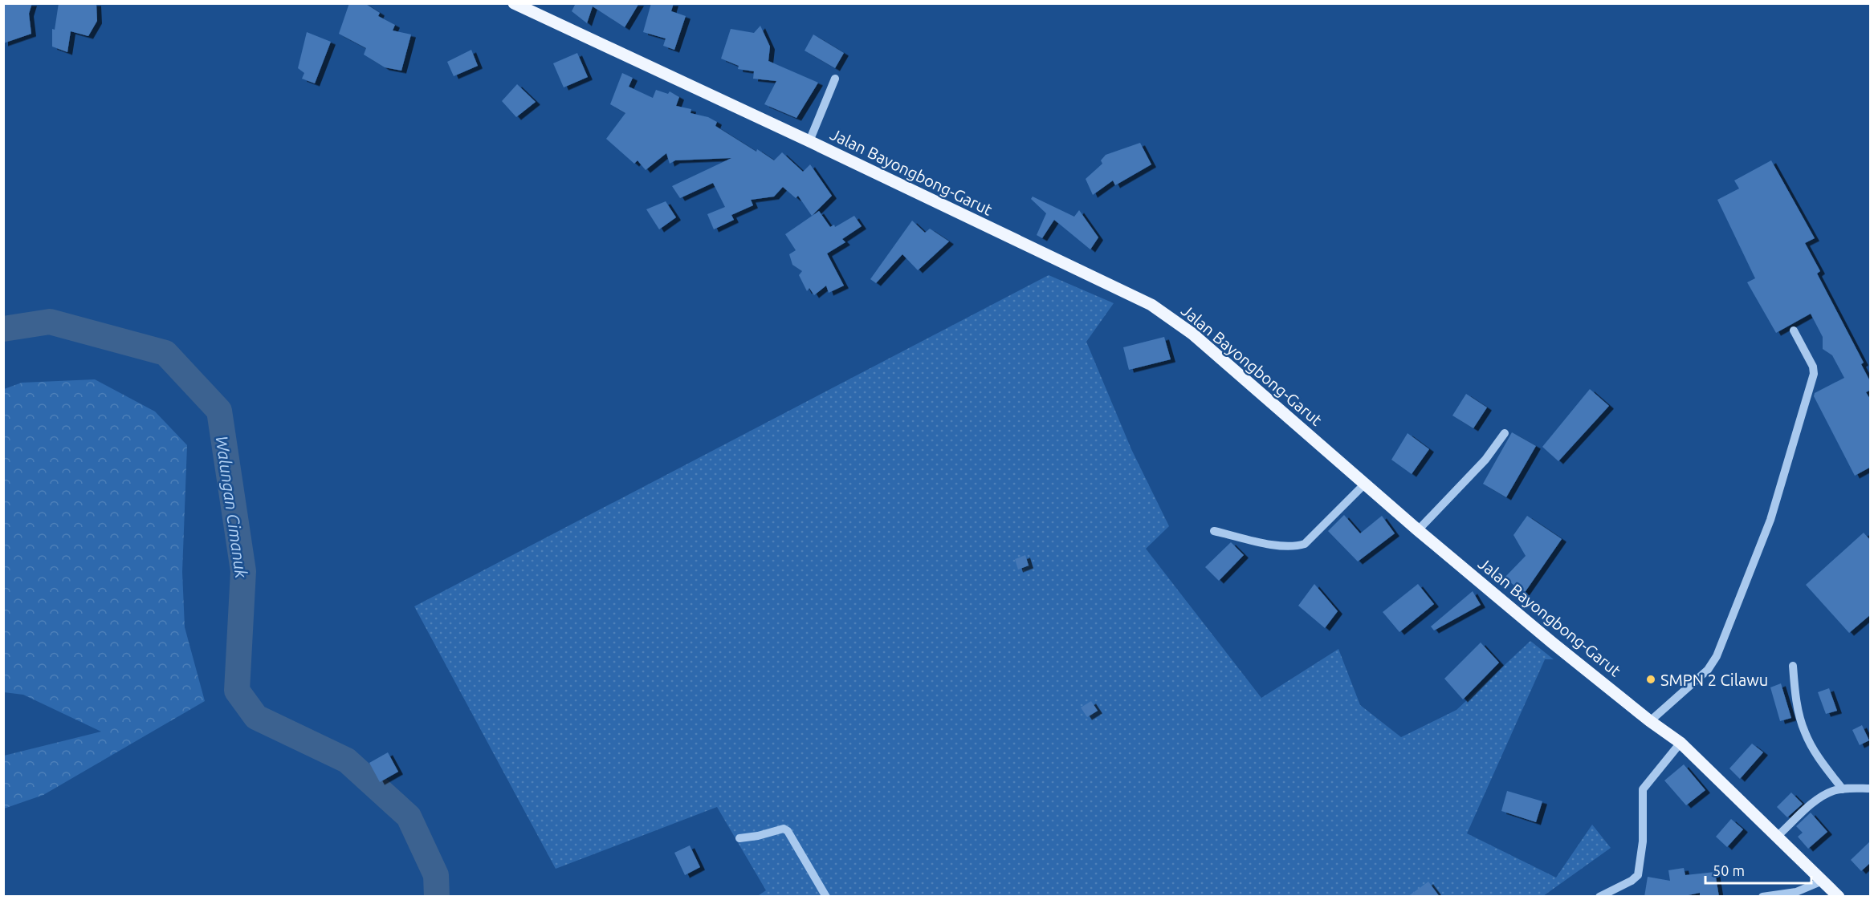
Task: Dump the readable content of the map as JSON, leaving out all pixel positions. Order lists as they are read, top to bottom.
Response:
{
  "streets": {
    "main road": ["Jalan Bayongbong-Garut"]
  },
  "water": ["Walungan Cimanuk"],
  "places": ["SMPN 2 Cilawu"],
  "scale_bar": "50 m"
}
